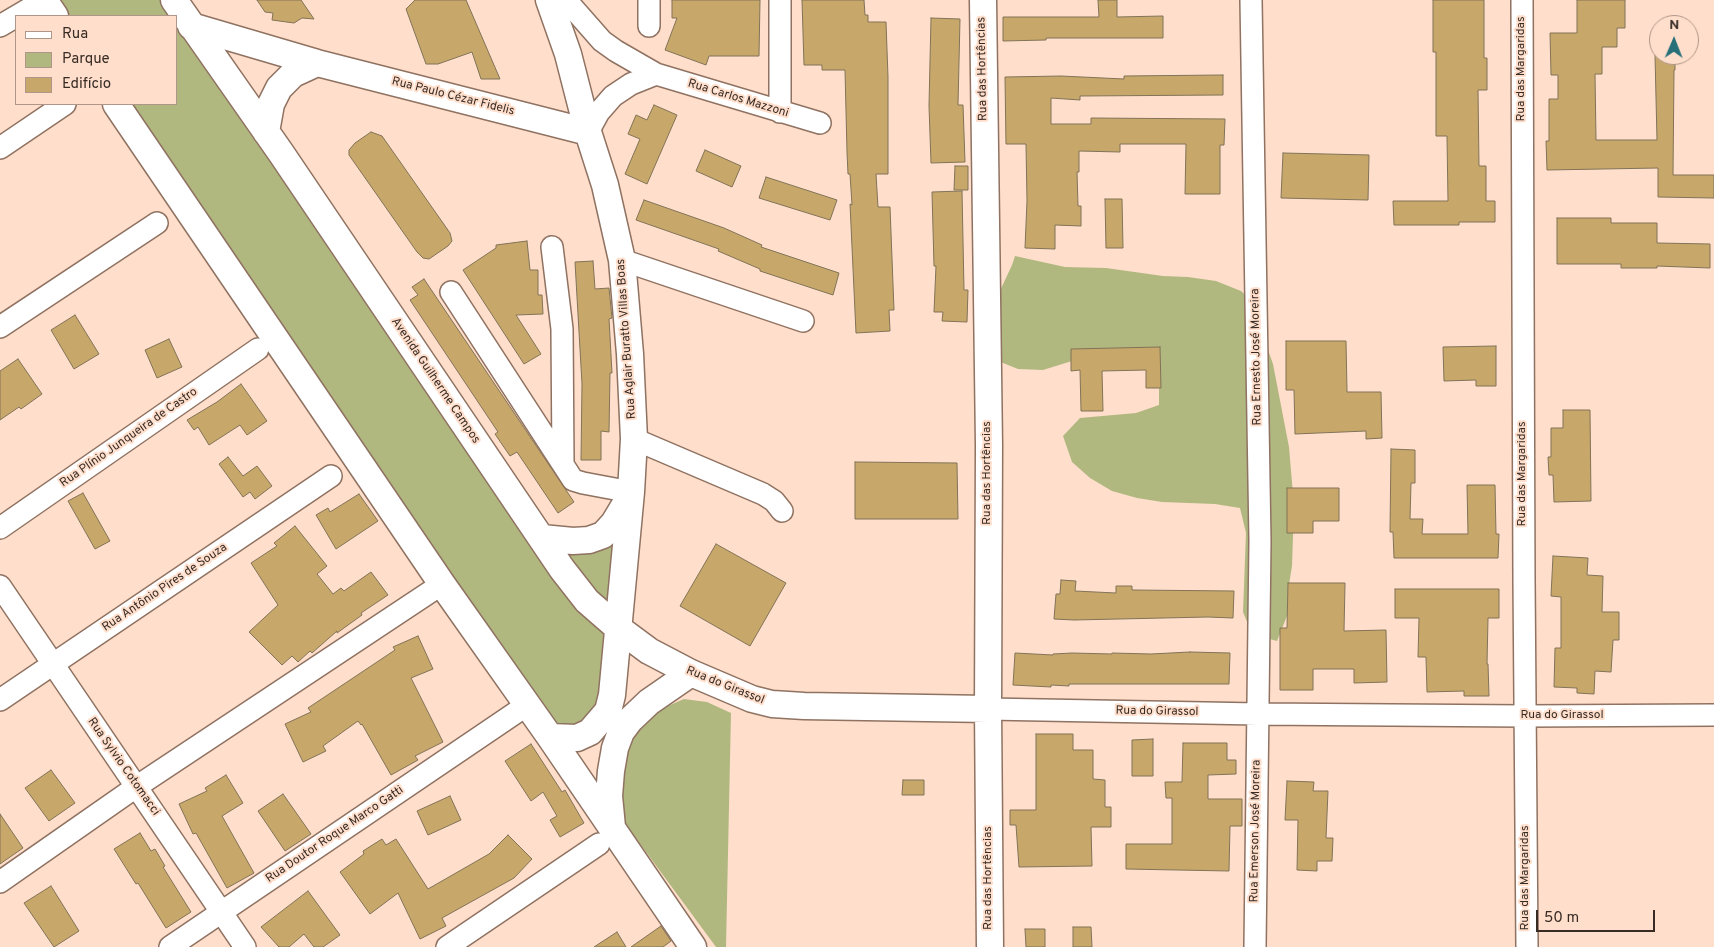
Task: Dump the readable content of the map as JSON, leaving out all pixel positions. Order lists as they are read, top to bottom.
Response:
{
  "streets": {
    "main road": [
      "Rua das Hortências",
      "Rua Paulo Cézar Fidelis",
      "Rua Aglair Buratto Villas Boas",
      "Avenida Guilherme Campos",
      "Rua do Girassol"
    ],
    "street": [
      "Rua das Margaridas",
      "Rua Carlos Mazzoni",
      "Rua Ernesto José Moreira",
      "Rua Plínio Junqueira de Castro",
      "Rua Antônio Pires de Souza",
      "Rua Sylvio Cotomacci",
      "Rua Emerson José Moreira",
      "Rua Doutor Roque Marco Gatti"
    ]
  },
  "crossings": [
    ["Rua das Hortências", "Rua do Girassol"],
    ["Rua das Margaridas", "Rua do Girassol"],
    ["Rua Paulo Cézar Fidelis", "Rua Aglair Buratto Villas Boas"],
    ["Rua Paulo Cézar Fidelis", "Avenida Guilherme Campos"],
    ["Rua Aglair Buratto Villas Boas", "Avenida Guilherme Campos"],
    ["Rua Aglair Buratto Villas Boas", "Rua do Girassol"],
    ["Rua Ernesto José Moreira", "Rua do Girassol"],
    ["Rua Ernesto José Moreira", "Rua Emerson José Moreira"],
    ["Avenida Guilherme Campos", "Rua do Girassol"],
    ["Rua Antônio Pires de Souza", "Rua Sylvio Cotomacci"],
    ["Rua do Girassol", "Rua Emerson José Moreira"],
    ["Rua Sylvio Cotomacci", "Rua Doutor Roque Marco Gatti"]
  ],
  "legend": ["Rua", "Parque", "Edifício"],
  "scale_bar": "50 m",
  "north": "top"
}
